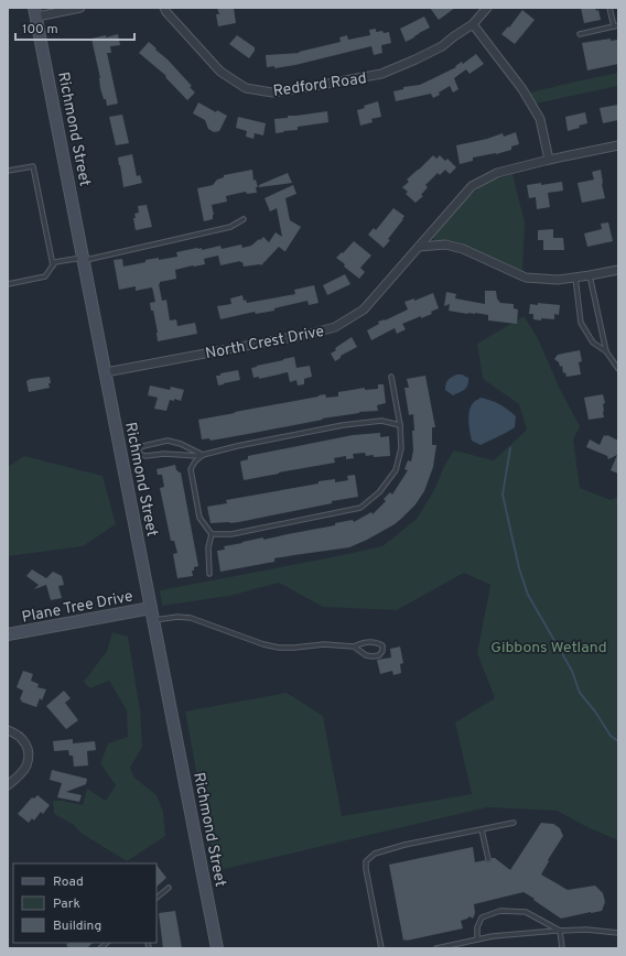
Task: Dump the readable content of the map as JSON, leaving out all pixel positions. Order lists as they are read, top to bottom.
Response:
{
  "streets": {
    "main road": ["Richmond Street", "Plane Tree Drive"],
    "street": ["Redford Road", "North Crest Drive"]
  },
  "crossings": [
    ["Richmond Street", "North Crest Drive"],
    ["Richmond Street", "Plane Tree Drive"]
  ],
  "parks": ["Gibbons Wetland"],
  "legend": ["Road", "Park", "Building"],
  "scale_bar": "100 m"
}
